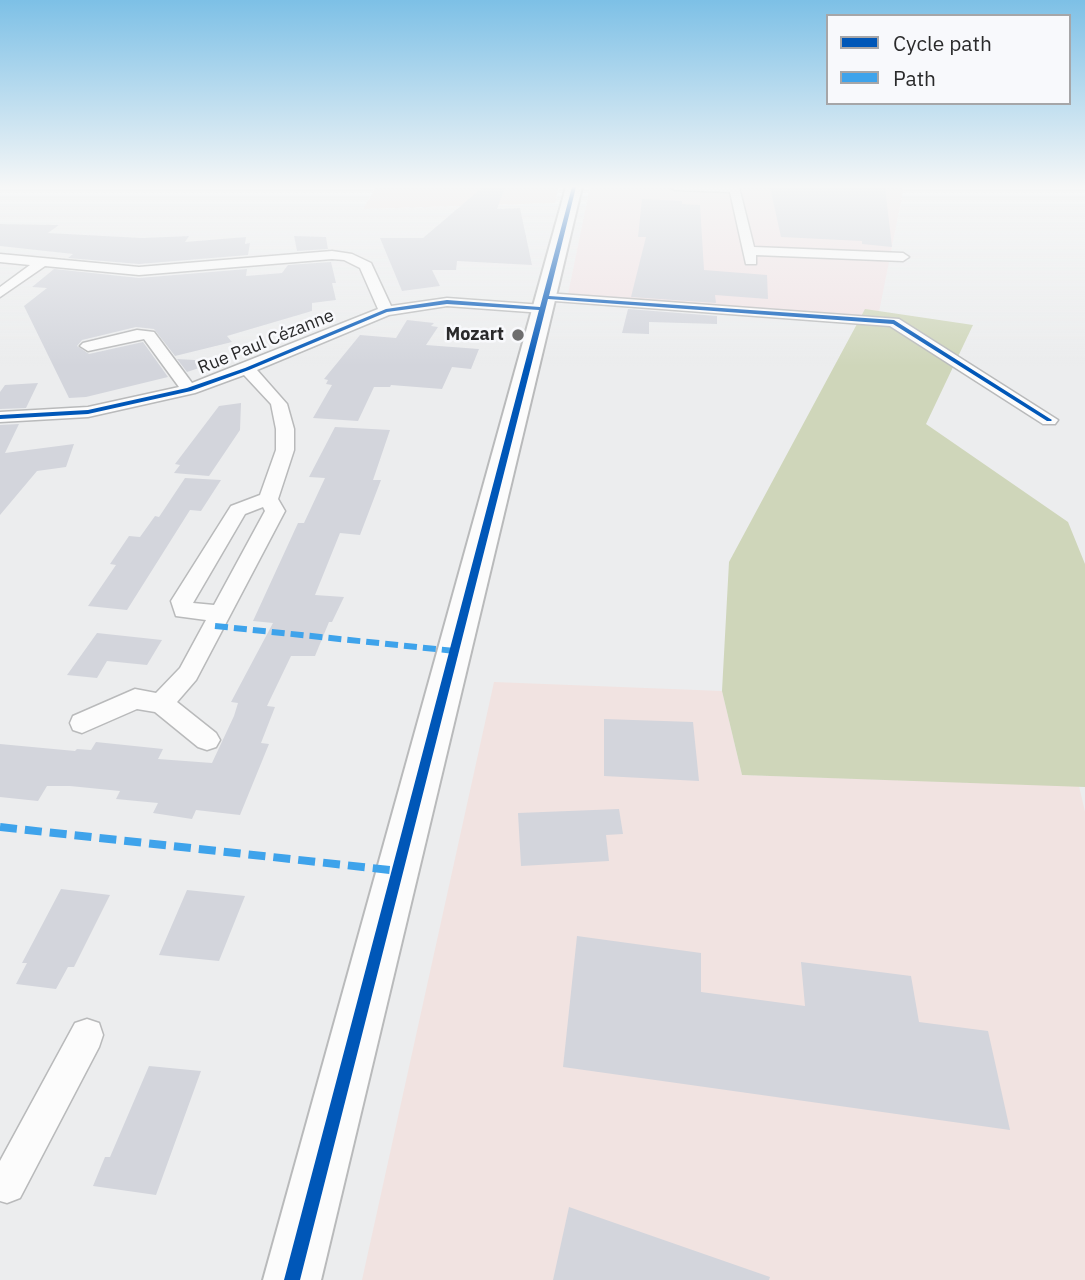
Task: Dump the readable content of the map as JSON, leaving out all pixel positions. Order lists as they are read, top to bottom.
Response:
{
  "streets": {
    "street": ["Rue Paul Cézanne"]
  },
  "places": ["Mozart"],
  "legend": ["Cycle path", "Path"]
}
